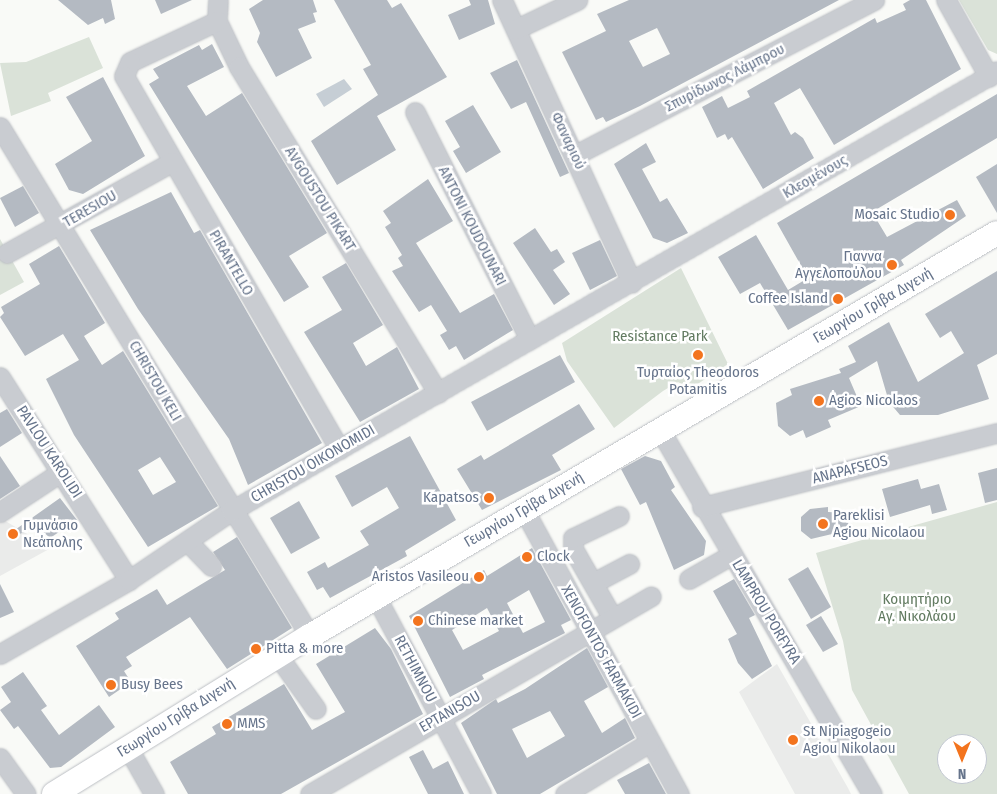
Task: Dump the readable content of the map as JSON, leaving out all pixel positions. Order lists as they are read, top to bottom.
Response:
{
  "streets": {
    "main road": ["Γεωργίου Γρίβα Διγενή"],
    "street": [
      "Σπυρίδωνος Λάμπρου",
      "Φαναριού",
      "Κλεομένους",
      "AVGOUSTOU PIKART",
      "TERESIOU",
      "ANTONI KOUDOUNARI",
      "PIRANTELLO",
      "CHRISTOU KELI",
      "PAVLOU KAROLIDI",
      "CHRISTOU OIKONOMIDI",
      "ANAPAFSEOS",
      "LAMPROU PORFYRA",
      "XENOFONTOS FARMAKIDI",
      "RETHIMNOU",
      "EPTANISOU"
    ]
  },
  "crossings": [
    ["Σπυρίδωνος Λάμπρου", "Φαναριού"],
    ["Φαναριού", "Κλεομένους"],
    ["Φαναριού", "CHRISTOU OIKONOMIDI"],
    ["Κλεομένους", "CHRISTOU OIKONOMIDI"],
    ["AVGOUSTOU PIKART", "PIRANTELLO"],
    ["AVGOUSTOU PIKART", "CHRISTOU OIKONOMIDI"],
    ["TERESIOU", "PIRANTELLO"],
    ["TERESIOU", "CHRISTOU KELI"],
    ["ANTONI KOUDOUNARI", "CHRISTOU OIKONOMIDI"],
    ["PIRANTELLO", "CHRISTOU OIKONOMIDI"],
    ["Γεωργίου Γρίβα Διγενή", "CHRISTOU KELI"],
    ["Γεωργίου Γρίβα Διγενή", "LAMPROU PORFYRA"],
    ["Γεωργίου Γρίβα Διγενή", "XENOFONTOS FARMAKIDI"],
    ["Γεωργίου Γρίβα Διγενή", "RETHIMNOU"],
    ["CHRISTOU KELI", "CHRISTOU OIKONOMIDI"],
    ["PAVLOU KAROLIDI", "CHRISTOU OIKONOMIDI"],
    ["ANAPAFSEOS", "LAMPROU PORFYRA"],
    ["XENOFONTOS FARMAKIDI", "EPTANISOU"],
    ["RETHIMNOU", "EPTANISOU"]
  ],
  "parks": ["Resistance Park", "Κοιμητήριο Αγ. Νικολάου"],
  "places": [
    "Mosaic Studio",
    "Γιαννα Αγγελοπούλου",
    "Coffee Island",
    "Τυρταίος Theodoros Potamitis",
    "Agios Nicolaos",
    "Kapatsos",
    "Pareklisi Agiou Nicolaou",
    "Γυμνάσιο Νεάπολης",
    "Clock",
    "Aristos Vasileou",
    "Chinese market",
    "Pitta & more",
    "Busy Bees",
    "MMS",
    "St Nipiagogeio Agiou Nikolaou"
  ],
  "north": "bottom"
}
